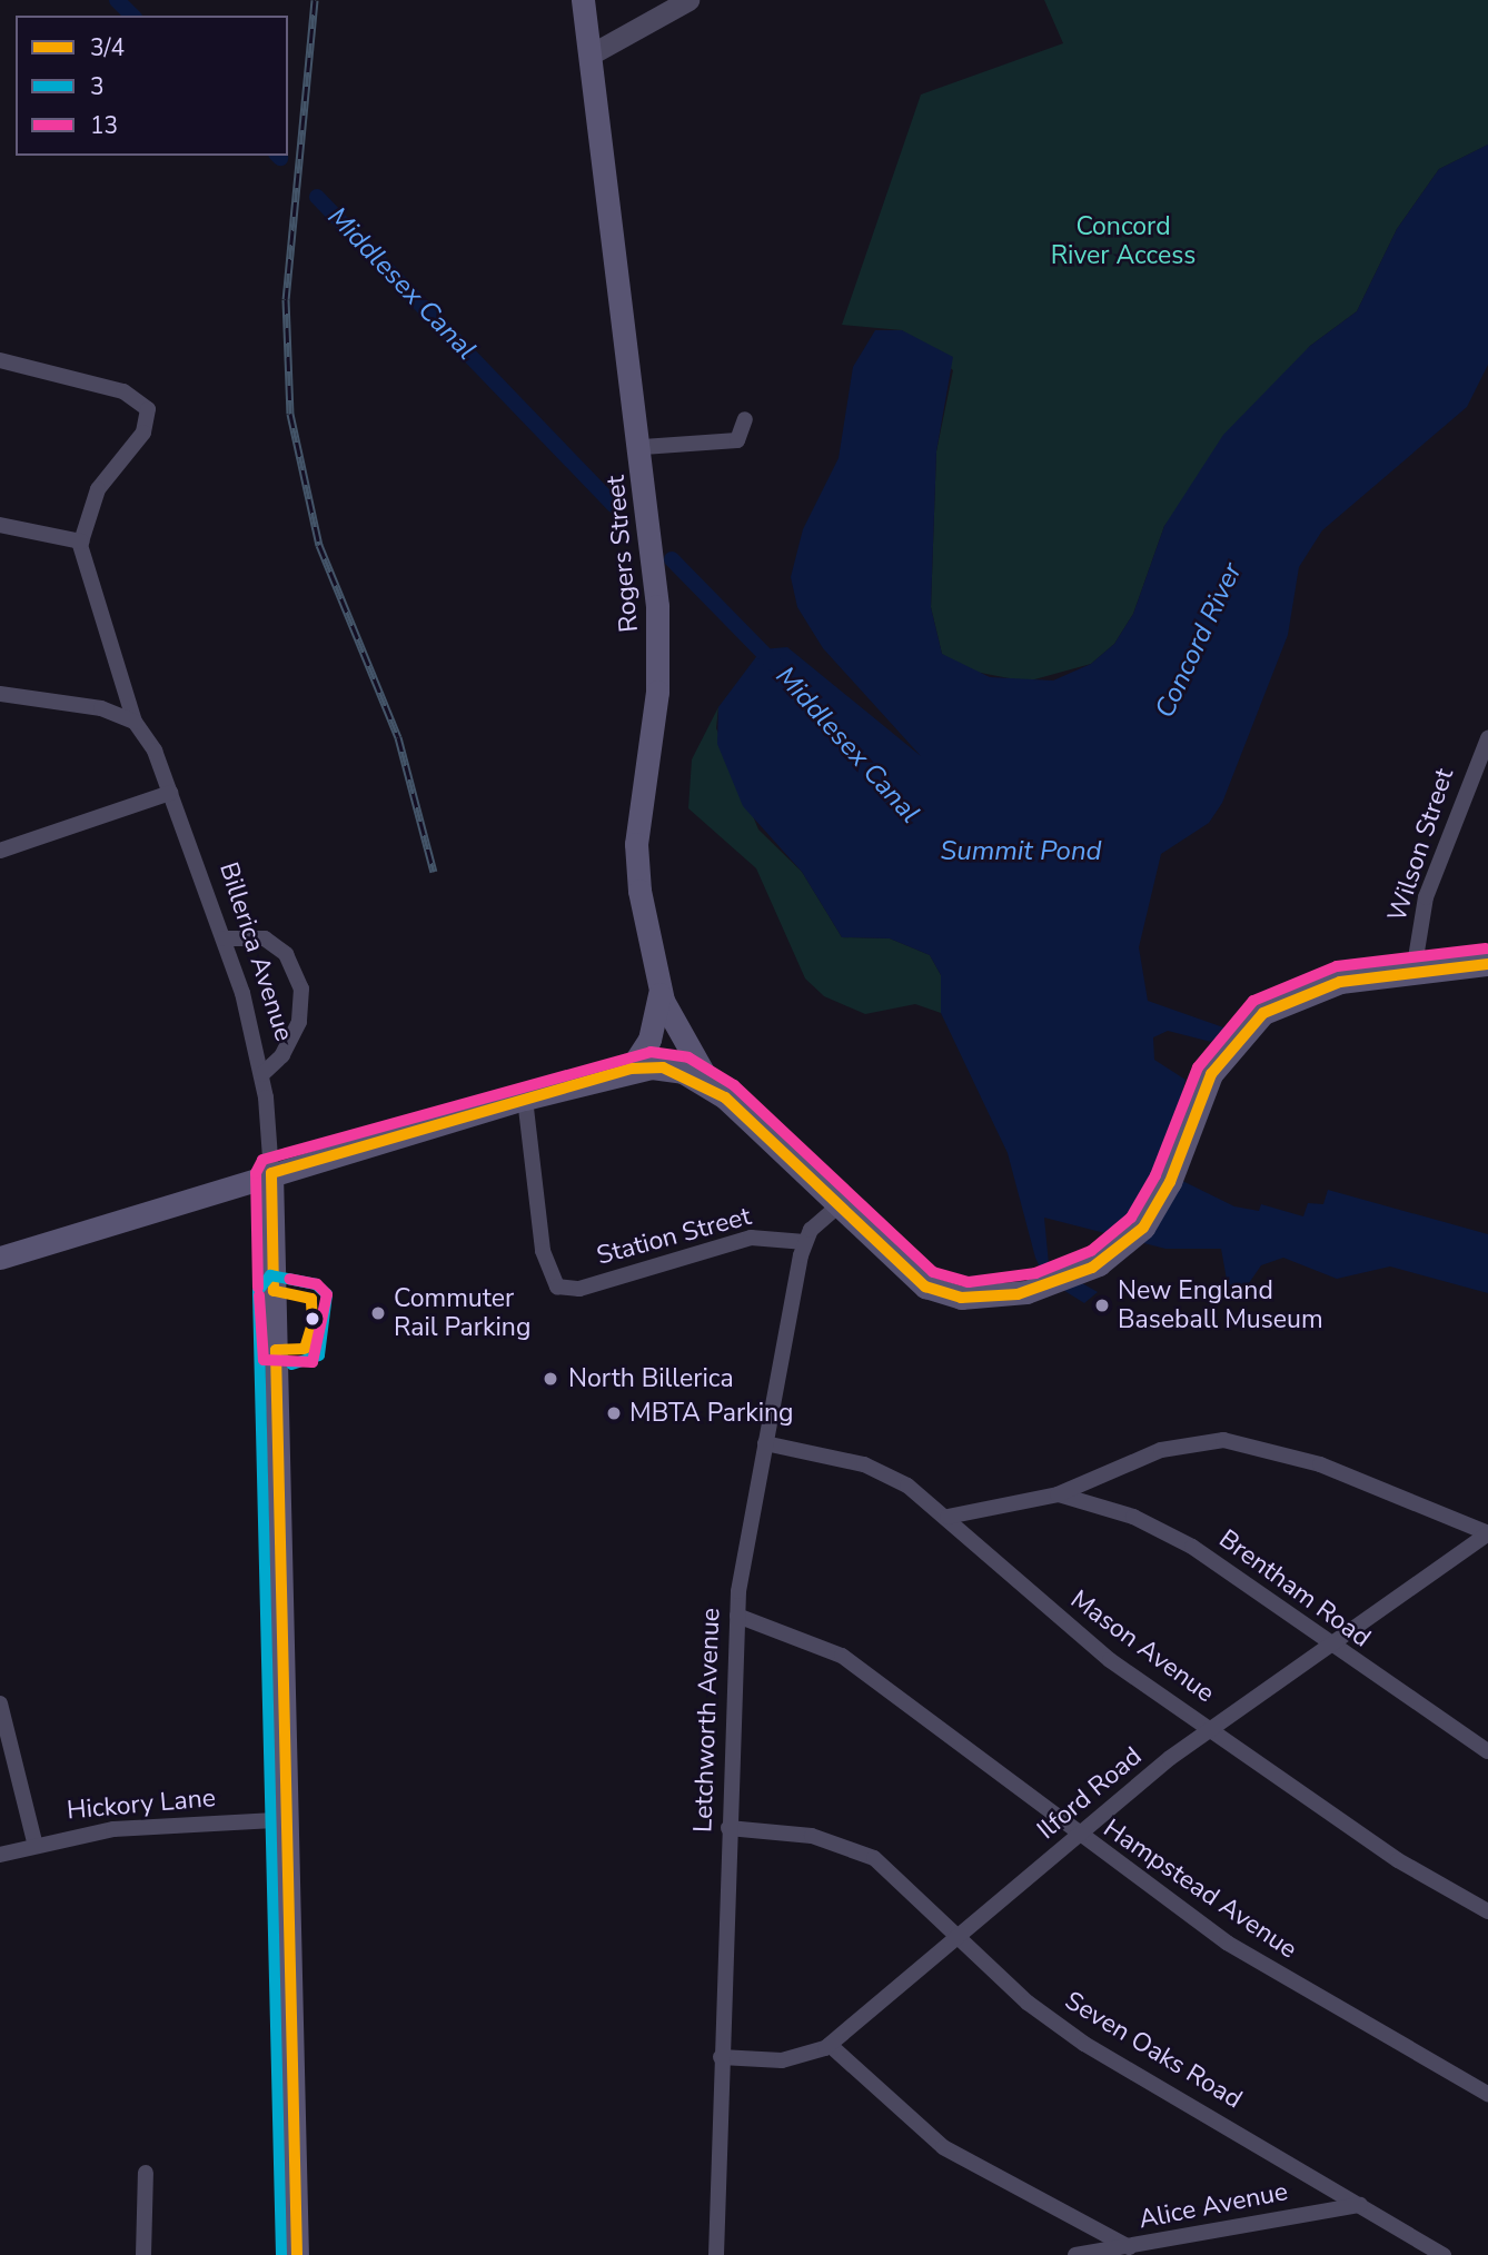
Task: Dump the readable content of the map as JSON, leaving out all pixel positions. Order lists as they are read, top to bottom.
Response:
{
  "streets": {
    "main road": ["Rogers Street", "Billerica Avenue"],
    "street": [
      "Wilson Street",
      "Station Street",
      "Brentham Road",
      "Mason Avenue",
      "Letchworth Avenue",
      "Ilford Road",
      "Hickory Lane",
      "Hampstead Avenue",
      "Seven Oaks Road",
      "Alice Avenue"
    ]
  },
  "crossings": [
    ["Billerica Avenue", "Hickory Lane"],
    ["Station Street", "Letchworth Avenue"],
    ["Brentham Road", "Ilford Road"],
    ["Mason Avenue", "Letchworth Avenue"],
    ["Mason Avenue", "Ilford Road"],
    ["Letchworth Avenue", "Ilford Road"],
    ["Letchworth Avenue", "Hampstead Avenue"],
    ["Letchworth Avenue", "Seven Oaks Road"],
    ["Ilford Road", "Hampstead Avenue"],
    ["Ilford Road", "Seven Oaks Road"],
    ["Seven Oaks Road", "Alice Avenue"]
  ],
  "water": ["Middlesex Canal", "Concord River", "Summit Pond"],
  "parks": ["Concord River Access"],
  "places": [
    "New England Baseball Museum",
    "Commuter Rail Parking",
    "North Billerica",
    "MBTA Parking"
  ],
  "lines": ["transit line 13", "transit line 3/4", "transit line 3"],
  "legend": ["3/4", "3", "13"]
}
